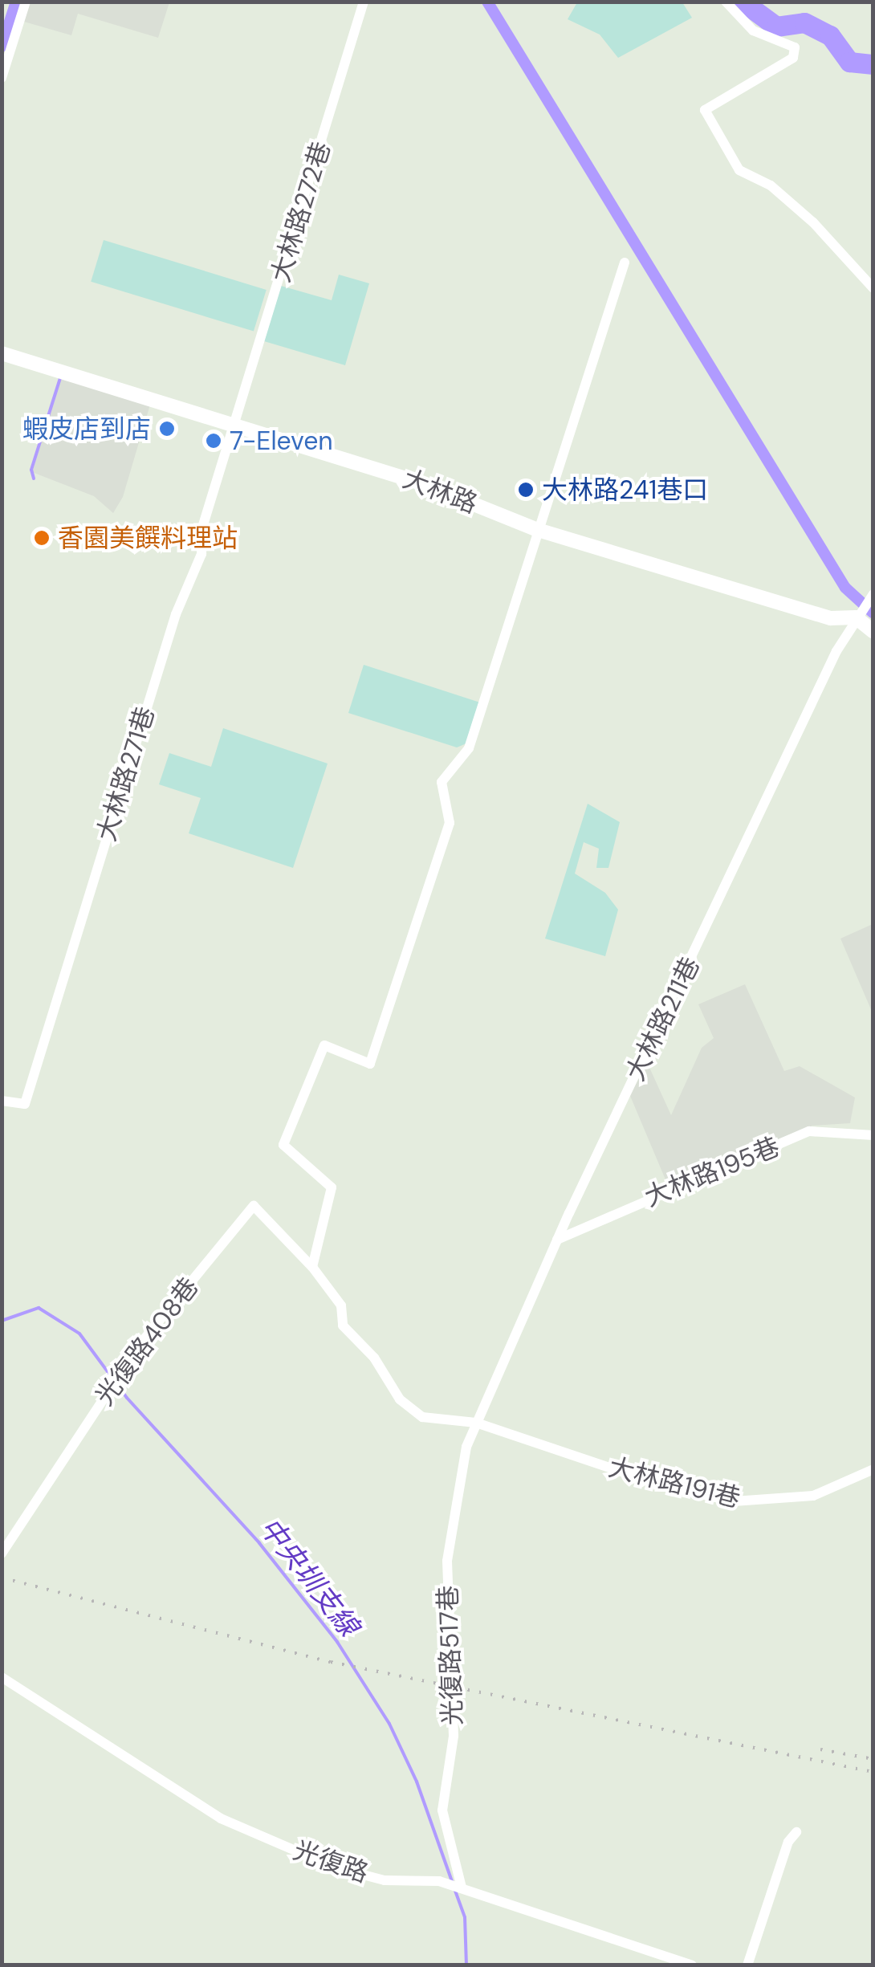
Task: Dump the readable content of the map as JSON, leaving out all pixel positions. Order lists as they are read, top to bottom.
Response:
{
  "streets": {
    "street": [
      "大林路272巷",
      "大林路",
      "大林路271巷",
      "大林路211巷",
      "大林路195巷",
      "光復路408巷",
      "大林路191巷",
      "光復路517巷",
      "光復路"
    ]
  },
  "crossings": [
    ["大林路272巷", "大林路"],
    ["大林路272巷", "大林路271巷"],
    ["大林路", "大林路271巷"],
    ["大林路", "大林路211巷"],
    ["大林路211巷", "大林路195巷"],
    ["大林路211巷", "大林路191巷"],
    ["大林路211巷", "光復路517巷"],
    ["光復路408巷", "大林路191巷"],
    ["大林路191巷", "光復路517巷"],
    ["光復路517巷", "光復路"]
  ],
  "water": ["中央圳支線"],
  "places": [
    "蝦皮店到店",
    "7-Eleven",
    "大林路241巷口",
    "香園美饌料理站"
  ]
}
